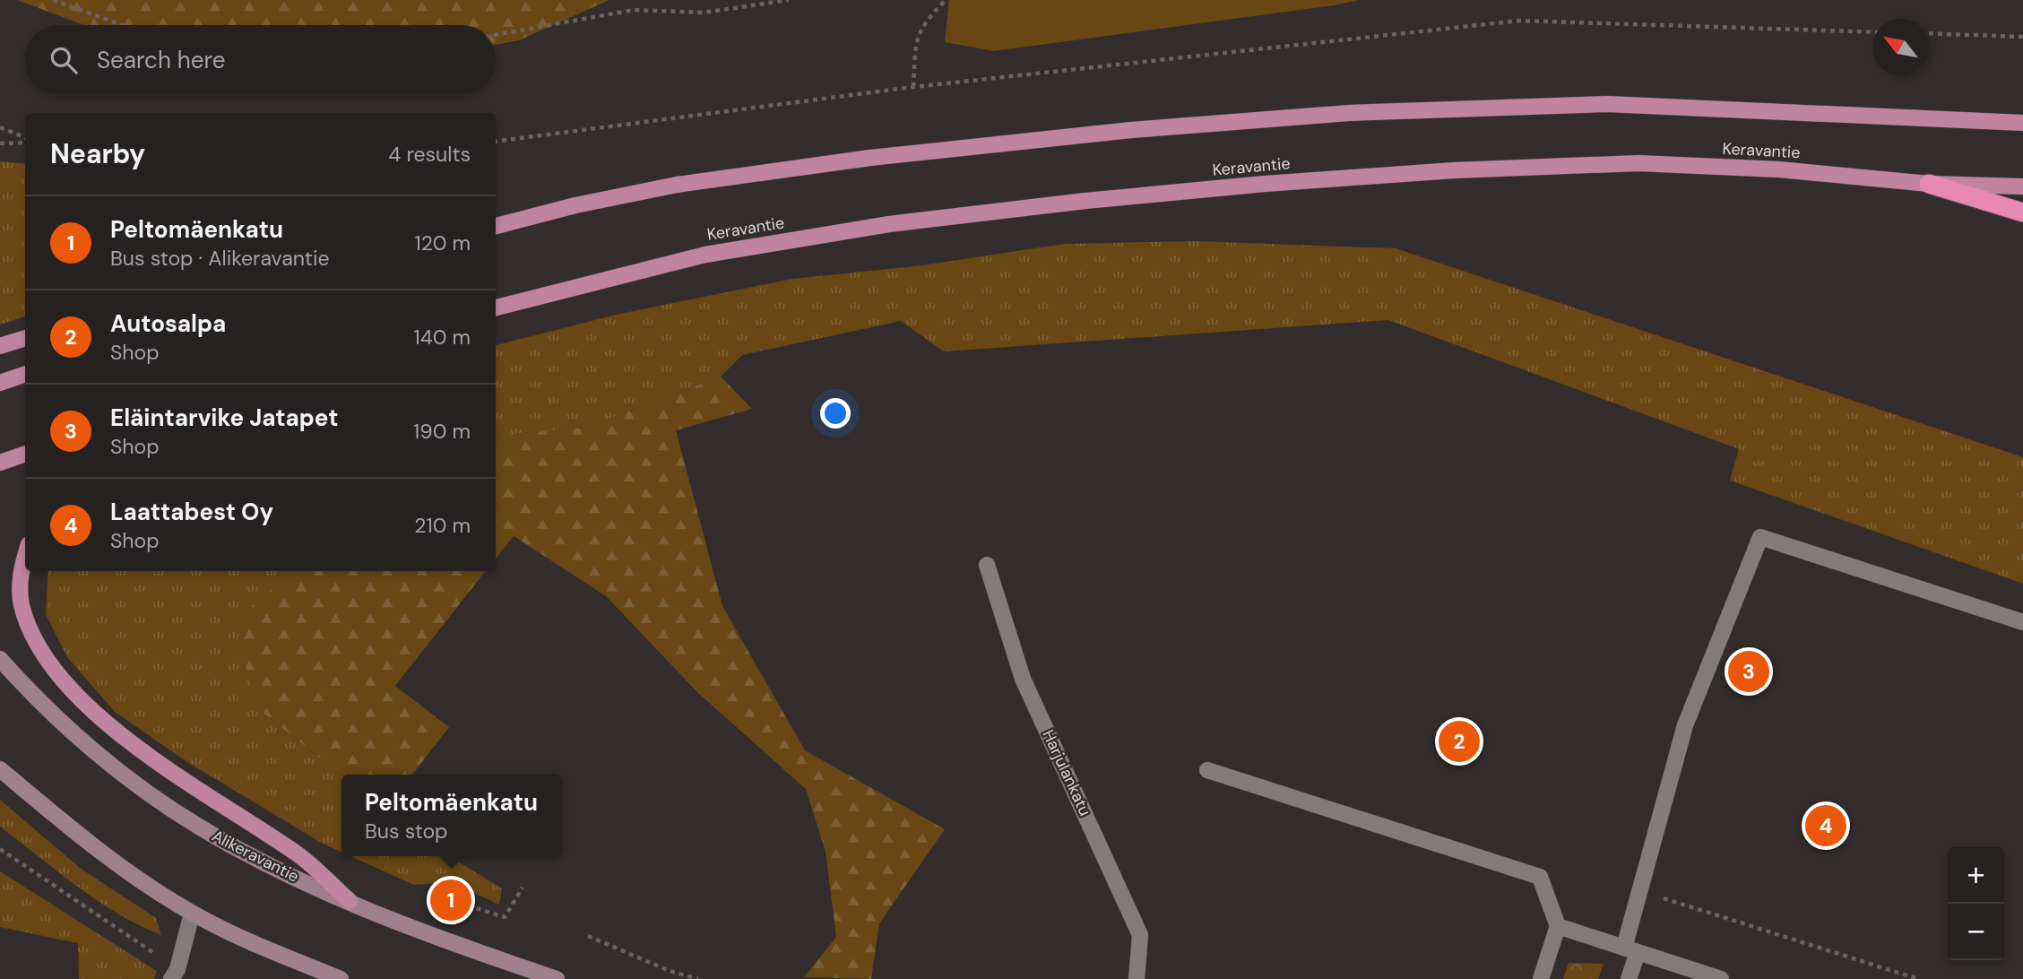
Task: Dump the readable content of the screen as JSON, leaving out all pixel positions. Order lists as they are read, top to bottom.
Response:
{
  "streets": {
    "main road": ["Keravantie"],
    "street": ["Harjulankatu", "Alikeravantie"]
  },
  "north": "top left",
  "page": {
    "search": "Search here",
    "heading": ["Nearby", "4 results"],
    "list": [
      {
        "mark": "1",
        "name": "Peltomäenkatu",
        "note": "Bus stop · Alikeravantie",
        "value": "120 m"
      },
      {
        "mark": "2",
        "name": "Autosalpa",
        "note": "Shop",
        "value": "140 m"
      },
      {
        "mark": "3",
        "name": "Eläintarvike Jatapet",
        "note": "Shop",
        "value": "190 m"
      },
      {
        "mark": "4",
        "name": "Laattabest Oy",
        "note": "Shop",
        "value": "210 m"
      }
    ],
    "pins": [
      "3",
      "2",
      "4",
      "1"
    ],
    "popup": ["Peltomäenkatu", "Bus stop"],
    "map_buttons": ["+", "−"]
  }
}
